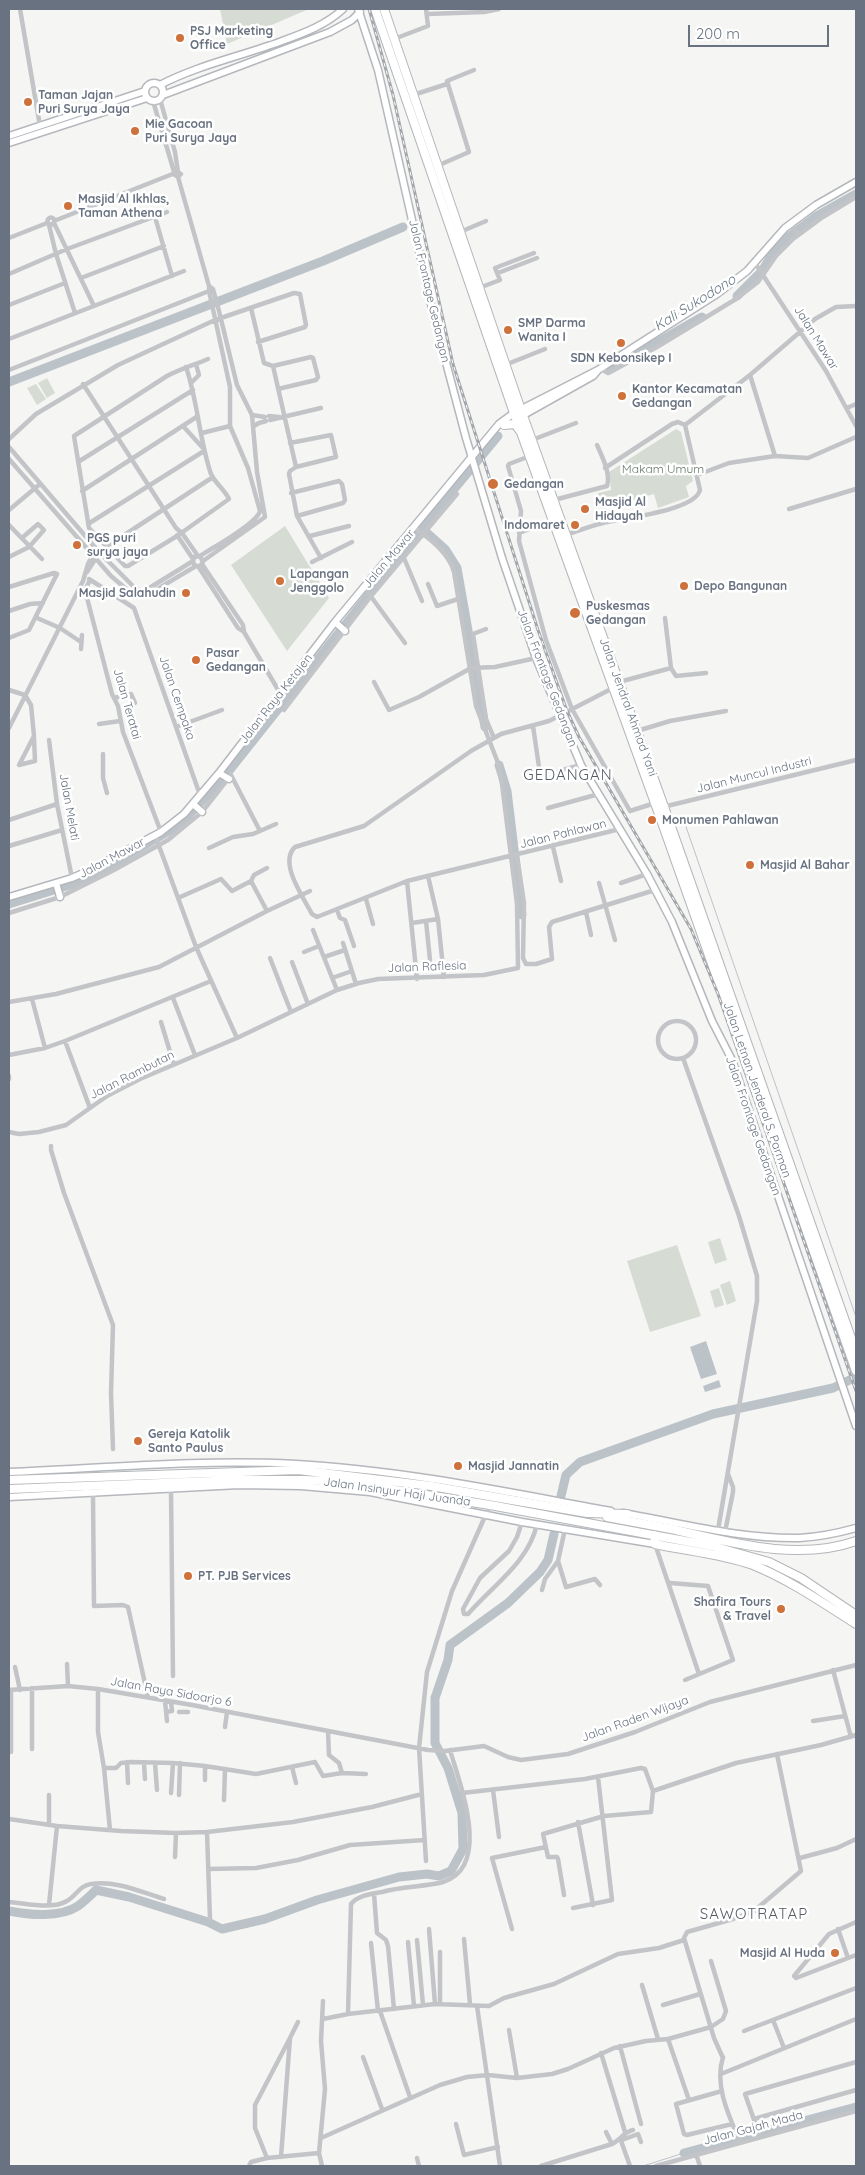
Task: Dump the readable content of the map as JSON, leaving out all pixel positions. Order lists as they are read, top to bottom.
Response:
{
  "streets": {
    "highway": ["Jalan Jendral Ahmad Yani", "Jalan Letnan Jenderal S. Parman", "Jalan Insinyur Haji Juanda"],
    "street": [
      "Jalan Frontage Gedangan",
      "Jalan Mawar",
      "Jalan Cempaka",
      "Jalan Raya Ketajen",
      "Jalan Teratai",
      "Jalan Muncul Industri",
      "Jalan Melati",
      "Jalan Pahlawan",
      "Jalan Raflesia",
      "Jalan Rambutan",
      "Jalan Raya Sidoarjo 6",
      "Jalan Raden Wijaya",
      "Jalan Gajah Mada"
    ]
  },
  "crossings": [
    ["Jalan Frontage Gedangan", "Jalan Raya Ketajen"],
    ["Jalan Frontage Gedangan", "Jalan Pahlawan"],
    ["Jalan Mawar", "Jalan Raya Ketajen"],
    ["Jalan Mawar", "Jalan Teratai"],
    ["Jalan Cempaka", "Jalan Raya Ketajen"],
    ["Jalan Raya Ketajen", "Jalan Teratai"],
    ["Jalan Raya Ketajen", "Jalan Jendral Ahmad Yani"],
    ["Jalan Raya Ketajen", "Jalan Melati"],
    ["Jalan Teratai", "Jalan Raflesia"],
    ["Jalan Teratai", "Jalan Rambutan"],
    ["Jalan Jendral Ahmad Yani", "Jalan Muncul Industri"],
    ["Jalan Jendral Ahmad Yani", "Jalan Letnan Jenderal S. Parman"],
    ["Jalan Muncul Industri", "Jalan Letnan Jenderal S. Parman"],
    ["Jalan Pahlawan", "Jalan Raflesia"],
    ["Jalan Raflesia", "Jalan Rambutan"],
    ["Jalan Raya Sidoarjo 6", "Jalan Raden Wijaya"]
  ],
  "districts": ["GEDANGAN", "SAWOTRATAP"],
  "water": ["Kali Sukodono"],
  "parks": ["Makam Umum"],
  "places": [
    "PSJ Marketing Office",
    "Taman Jajan Puri Surya Jaya",
    "Mie Gacoan Puri Surya Jaya",
    "Masjid Al Ikhlas, Taman Athena",
    "SMP Darma Wanita I",
    "SDN Kebonsikep I",
    "Kantor Kecamatan Gedangan",
    "Gedangan",
    "Masjid Al Hidayah",
    "Indomaret",
    "PGS puri surya jaya",
    "Lapangan Jenggolo",
    "Depo Bangunan",
    "Masjid Salahudin",
    "Puskesmas Gedangan",
    "Pasar Gedangan",
    "Monumen Pahlawan",
    "Masjid Al Bahar",
    "Gereja Katolik Santo Paulus",
    "Masjid Jannatin",
    "PT. PJB Services",
    "Shafira Tours & Travel",
    "Masjid Al Huda"
  ],
  "scale_bar": "200 m"
}
